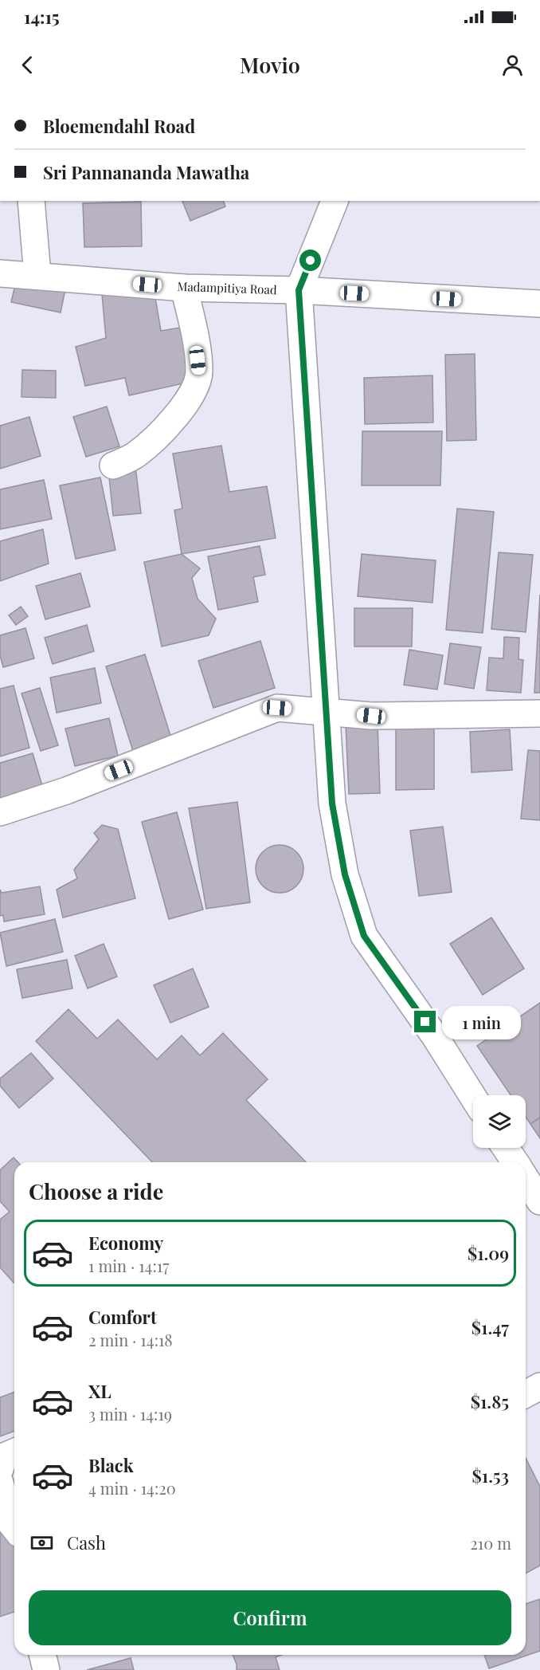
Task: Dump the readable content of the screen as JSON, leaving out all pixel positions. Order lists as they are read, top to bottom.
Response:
{
  "streets": {
    "main road": ["Madampitiya Road"]
  },
  "page": {
    "status": "14:15",
    "header": "Movio",
    "banner": ["Bloemendahl Road", "Sri Pannananda Mawatha"],
    "bubble": "1 min",
    "heading": "Choose a ride",
    "list": [
      {
        "name": "Economy",
        "note": "1 min · 14:17",
        "value": "$1.09"
      },
      {
        "name": "Comfort",
        "note": "2 min · 14:18",
        "value": "$1.47"
      },
      {
        "name": "XL",
        "note": "3 min · 14:19",
        "value": "$1.85"
      },
      {
        "name": "Black",
        "note": "4 min · 14:20",
        "value": "$1.53"
      }
    ],
    "pay": ["Cash", "210 m"],
    "buttons": "Confirm"
  }
}
